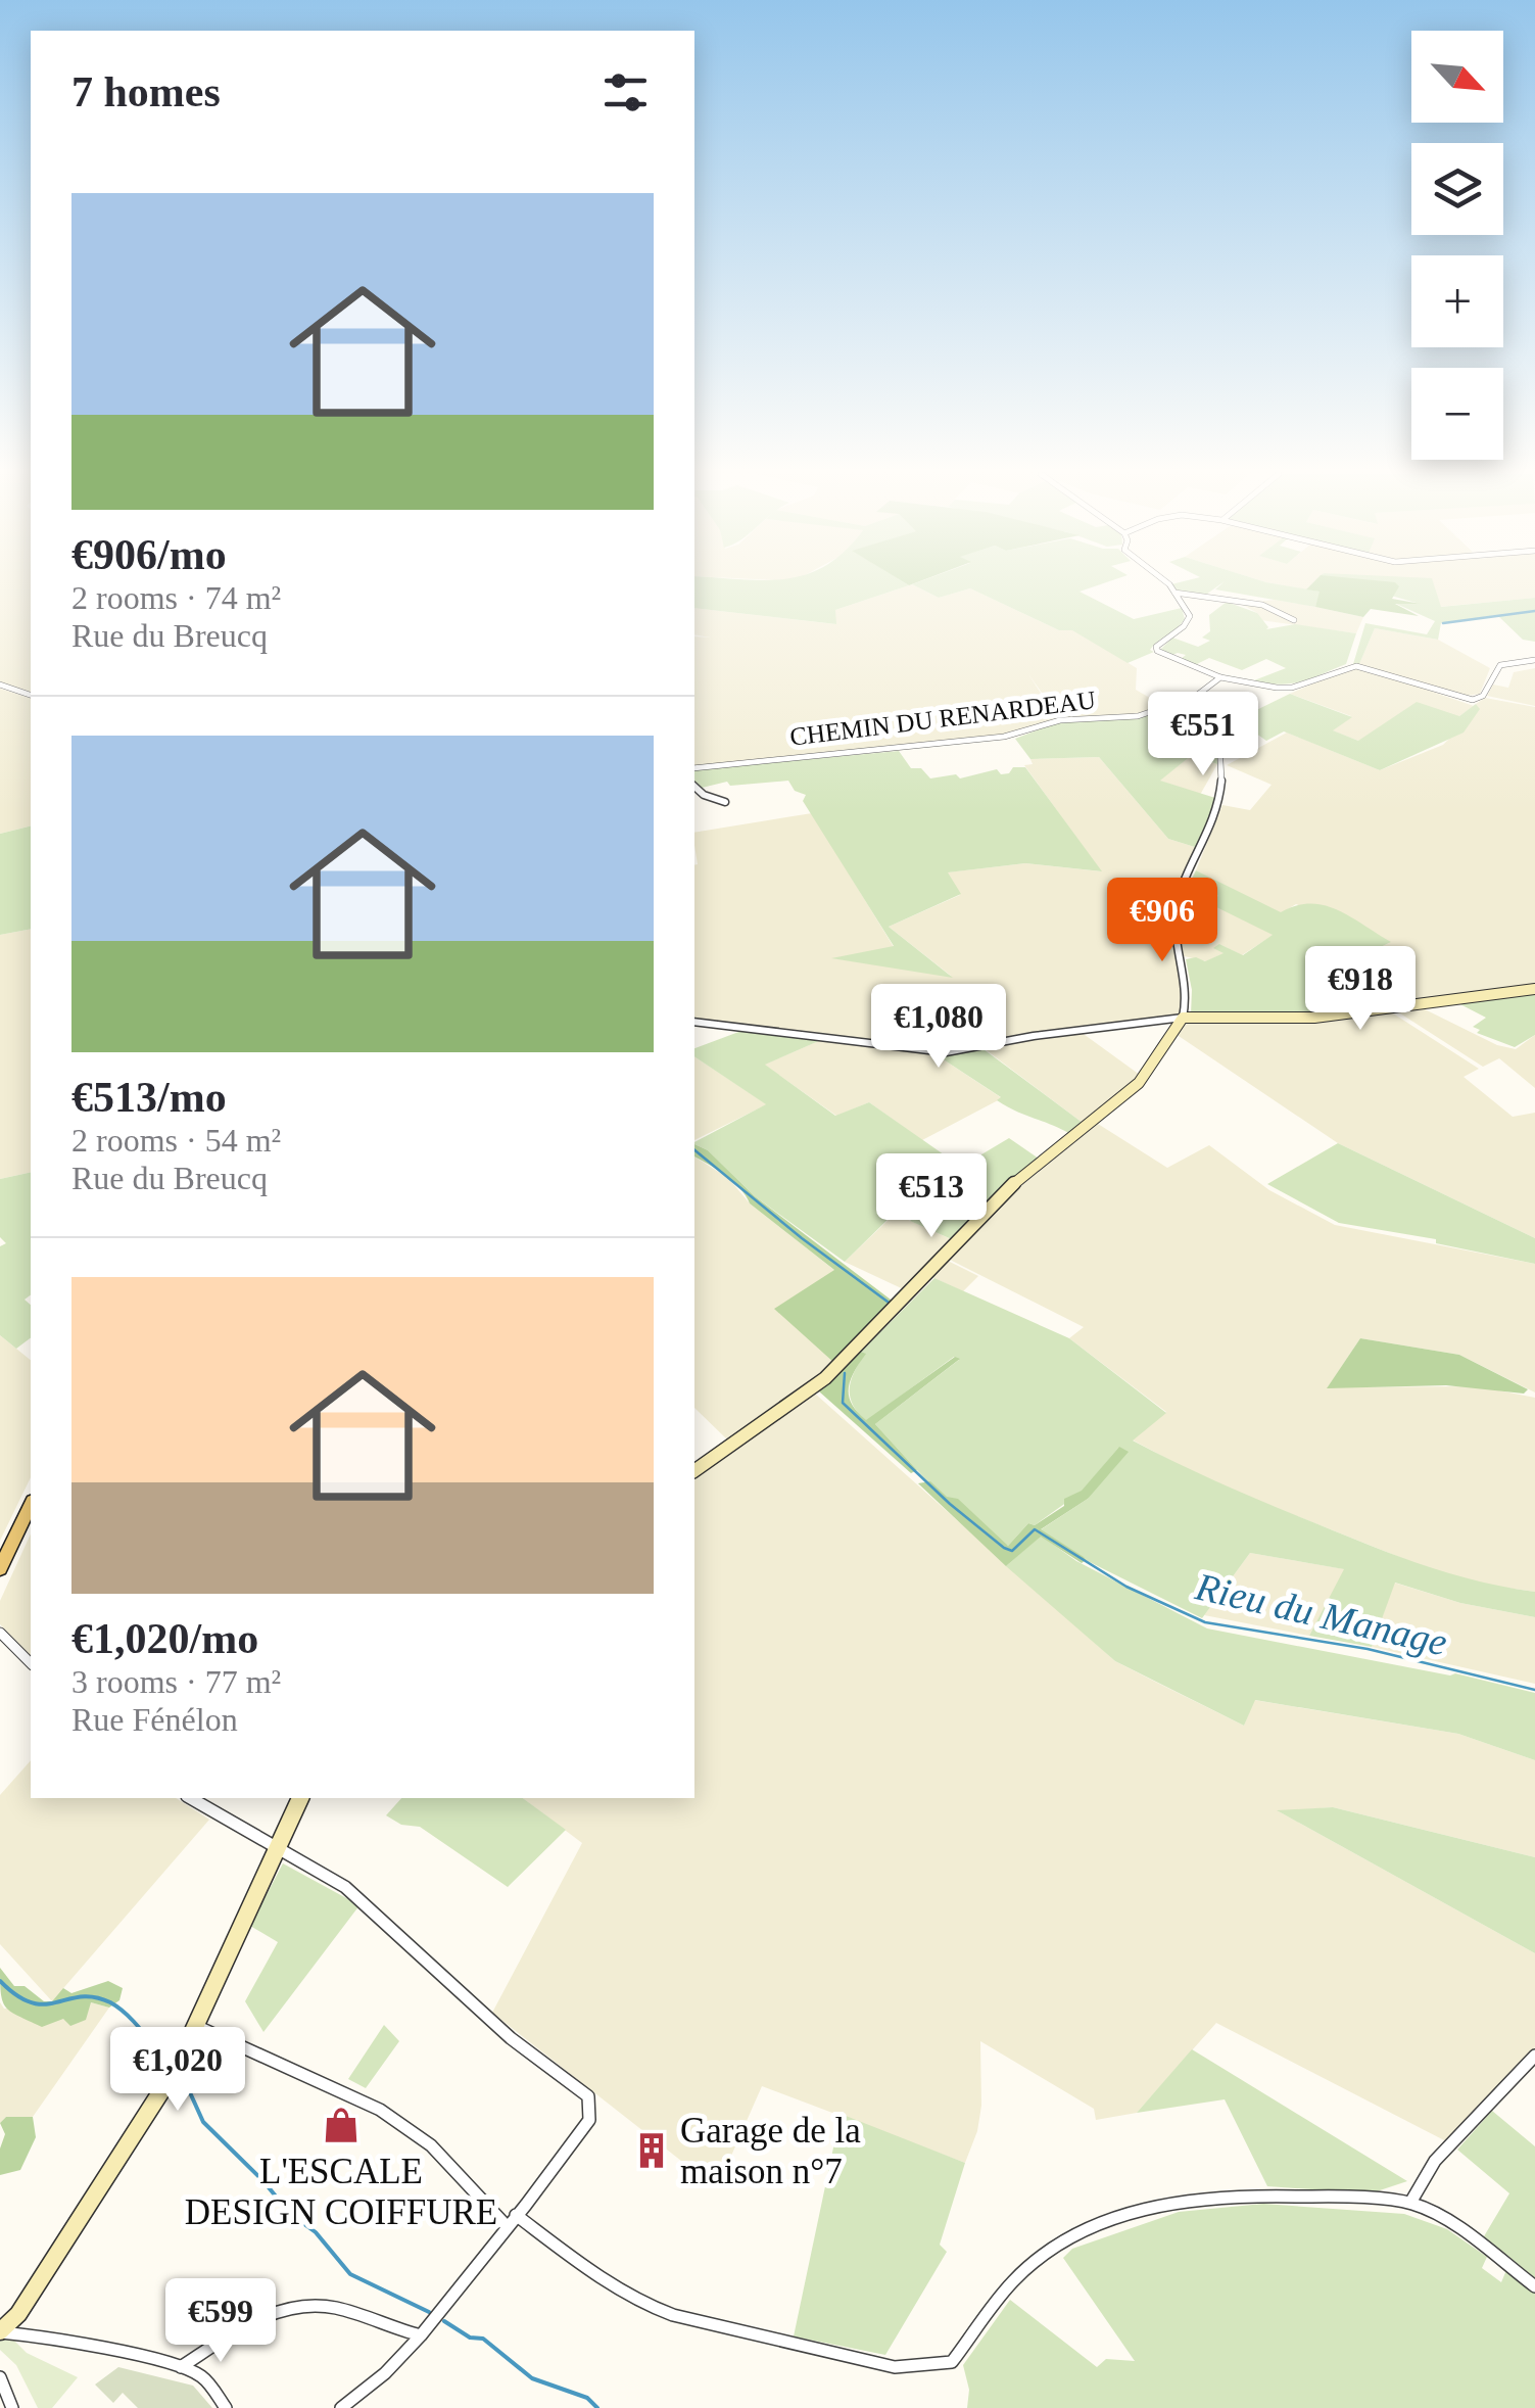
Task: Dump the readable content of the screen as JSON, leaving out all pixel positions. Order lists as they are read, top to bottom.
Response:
{
  "streets": {
    "street": ["CHEMIN DU RENARDEAU"]
  },
  "water": ["Rieu du Manage"],
  "places": {
    "shop": ["L'ESCALE DESIGN COIFFURE"],
    "building": ["Garage de la maison n°7"]
  },
  "north": "bottom right",
  "page": {
    "map_buttons": ["+", "−"],
    "heading": "7 homes",
    "list": [
      {
        "name": "€906/mo",
        "note": "2 rooms · 74 m² · Rue du Breucq"
      },
      {
        "name": "€513/mo",
        "note": "2 rooms · 54 m² · Rue du Breucq"
      },
      {
        "name": "€1,020/mo",
        "note": "3 rooms · 77 m² · Rue Fénélon"
      }
    ],
    "price": [
      "€551",
      "€906",
      "€918",
      "€1,080",
      "€513",
      "€1,020",
      "€599"
    ]
  }
}
